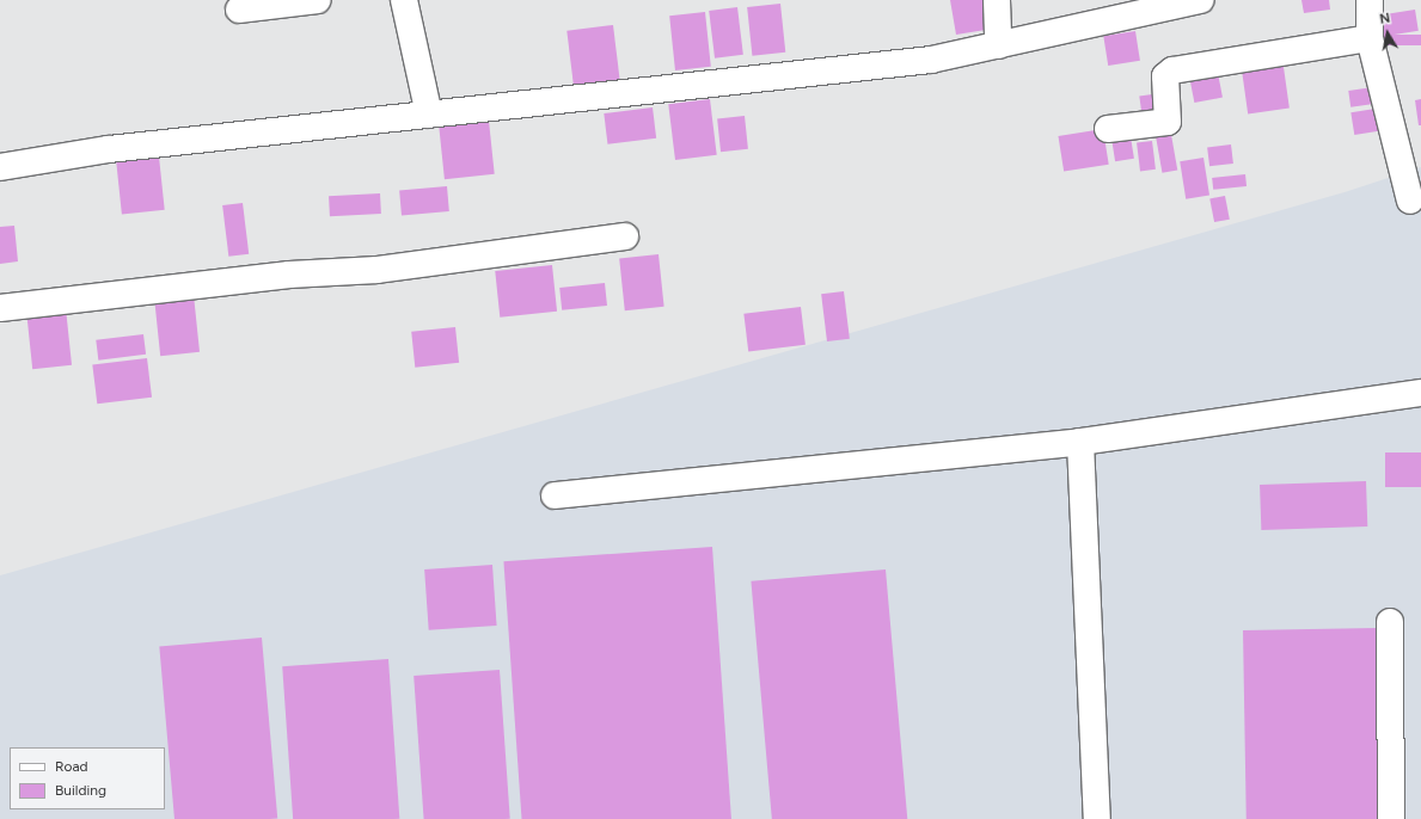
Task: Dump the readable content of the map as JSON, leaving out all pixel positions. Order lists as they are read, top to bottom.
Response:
{
  "legend": ["Road", "Building"],
  "north": "top"
}
